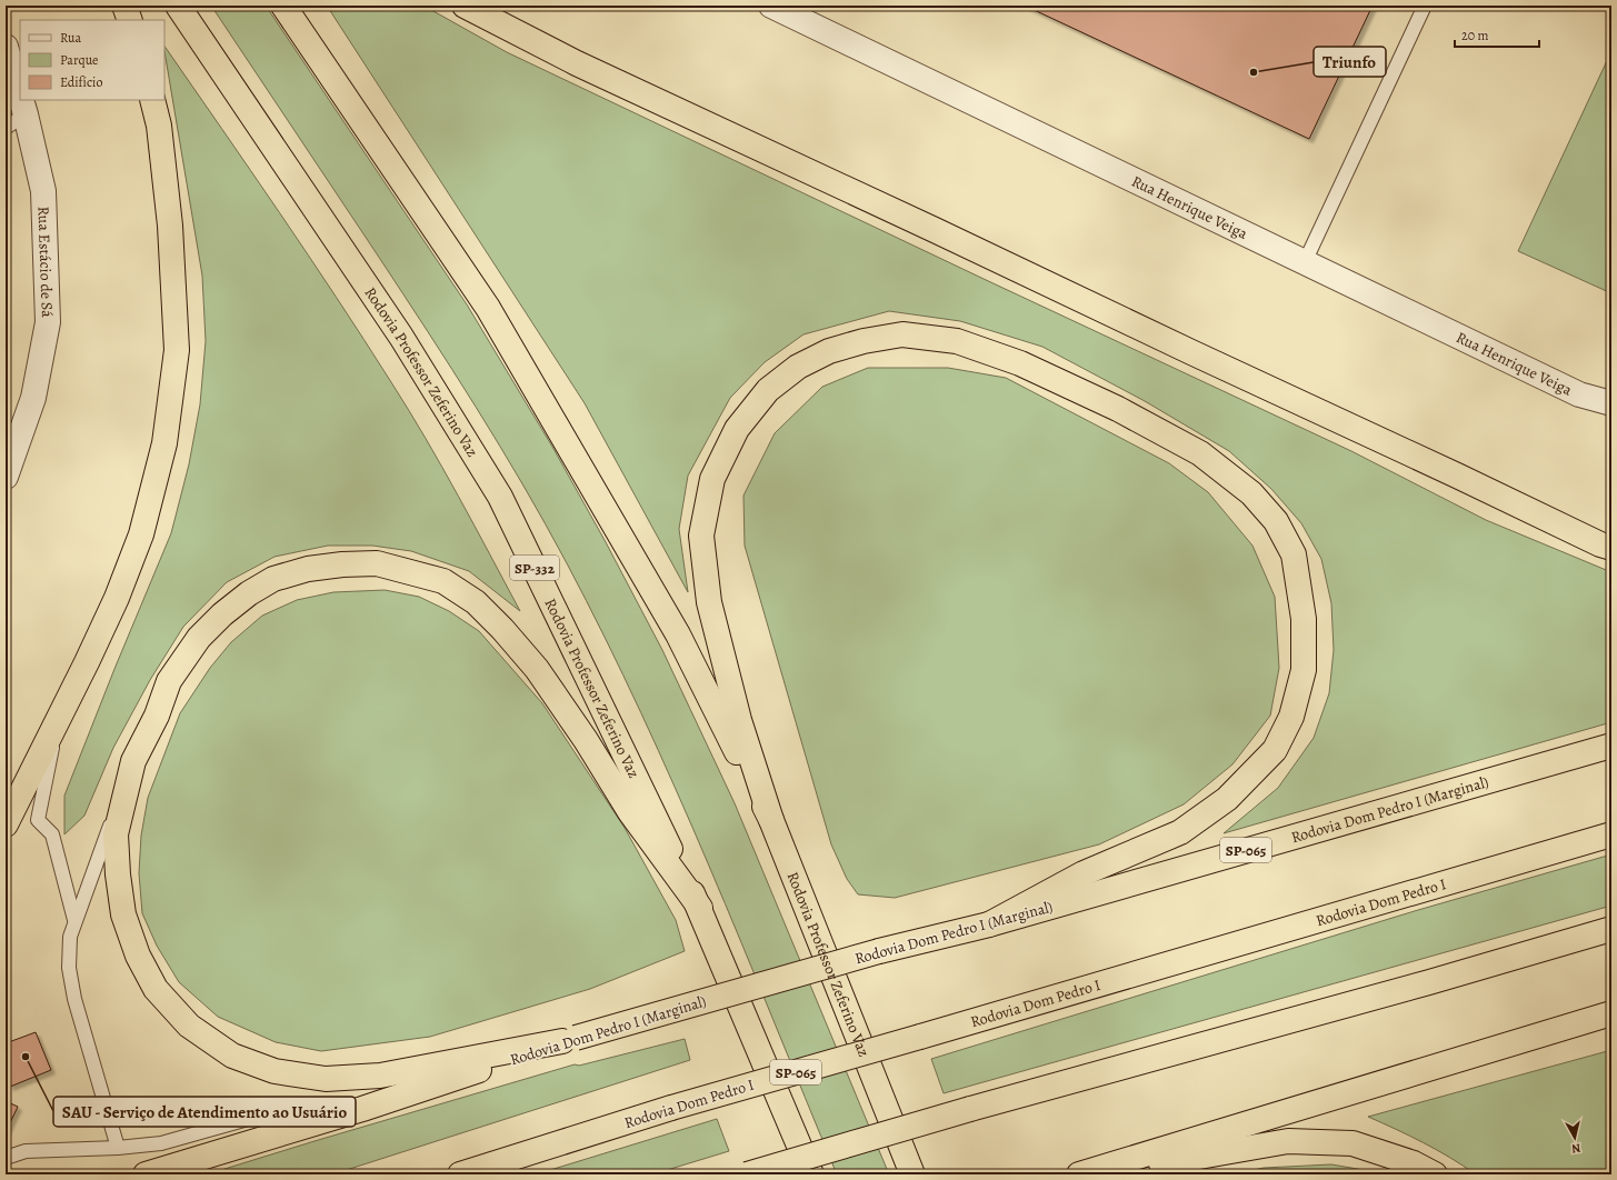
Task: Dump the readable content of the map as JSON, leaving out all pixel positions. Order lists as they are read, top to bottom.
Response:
{
  "streets": {
    "highway": [
      "Rodovia Professor Zeferino Vaz",
      "SP-332",
      "Rodovia Dom Pedro I (Marginal)",
      "SP-065",
      "Rodovia Dom Pedro I"
    ],
    "street": ["Rua Henrique Veiga", "Rua Estácio de Sá"]
  },
  "places": ["Triunfo", "SAU - Serviço de Atendimento ao Usuário"],
  "legend": ["Rua", "Parque", "Edifício"],
  "scale_bar": "20 m",
  "north": "bottom"
}
